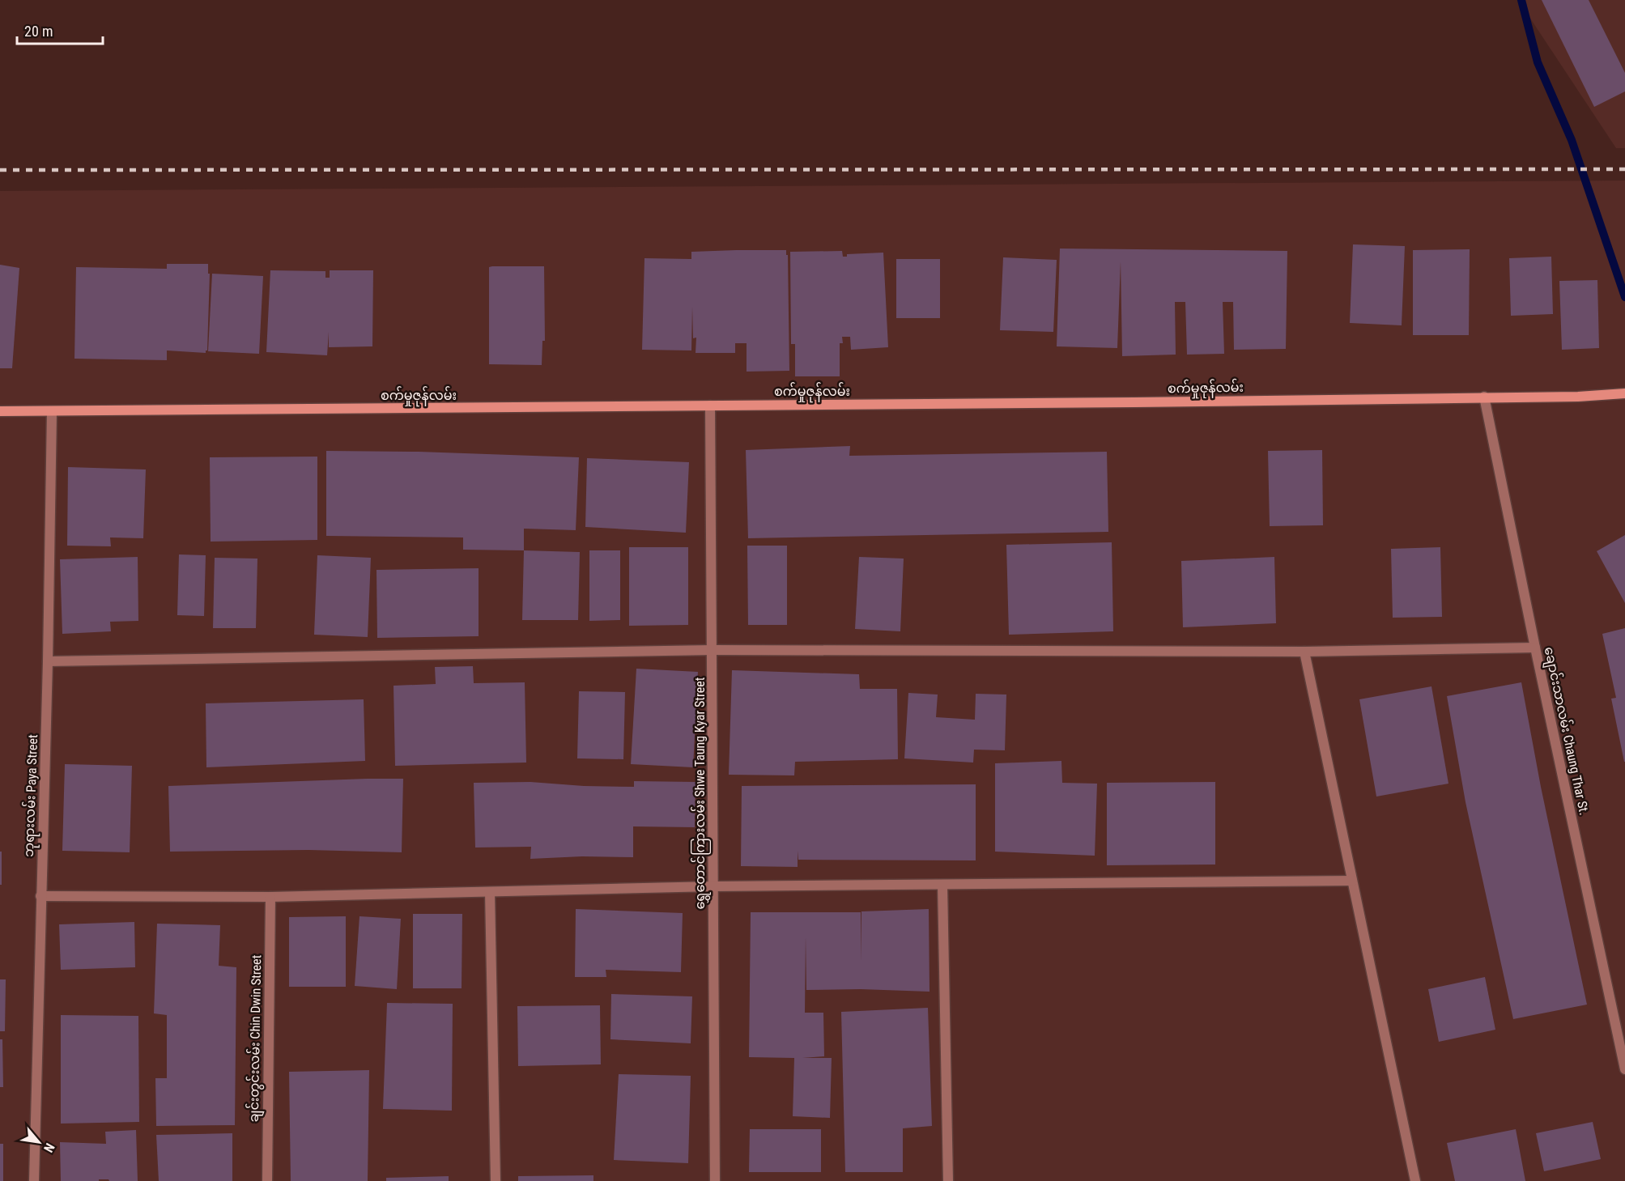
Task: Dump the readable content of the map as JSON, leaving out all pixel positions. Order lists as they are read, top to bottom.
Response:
{
  "streets": {
    "street": [
      "စက်မှုဇုန်လမ်း",
      "ချောင်းသာလမ်း Chaung Thar St.",
      "ရွှေတောင်ကြားလမ်း Shwe Taung Kyar Street",
      "ဘုရားလမ်း Paya Street",
      "ချင်းတွင်းလမ်း Chin Dwin Street"
    ]
  },
  "crossings": [
    ["စက်မှုဇုန်လမ်း", "ချောင်းသာလမ်း Chaung Thar St."],
    ["စက်မှုဇုန်လမ်း", "ရွှေတောင်ကြားလမ်း Shwe Taung Kyar Street"],
    ["စက်မှုဇုန်လမ်း", "ဘုရားလမ်း Paya Street"]
  ],
  "scale_bar": "20 m",
  "north": "bottom right"
}
